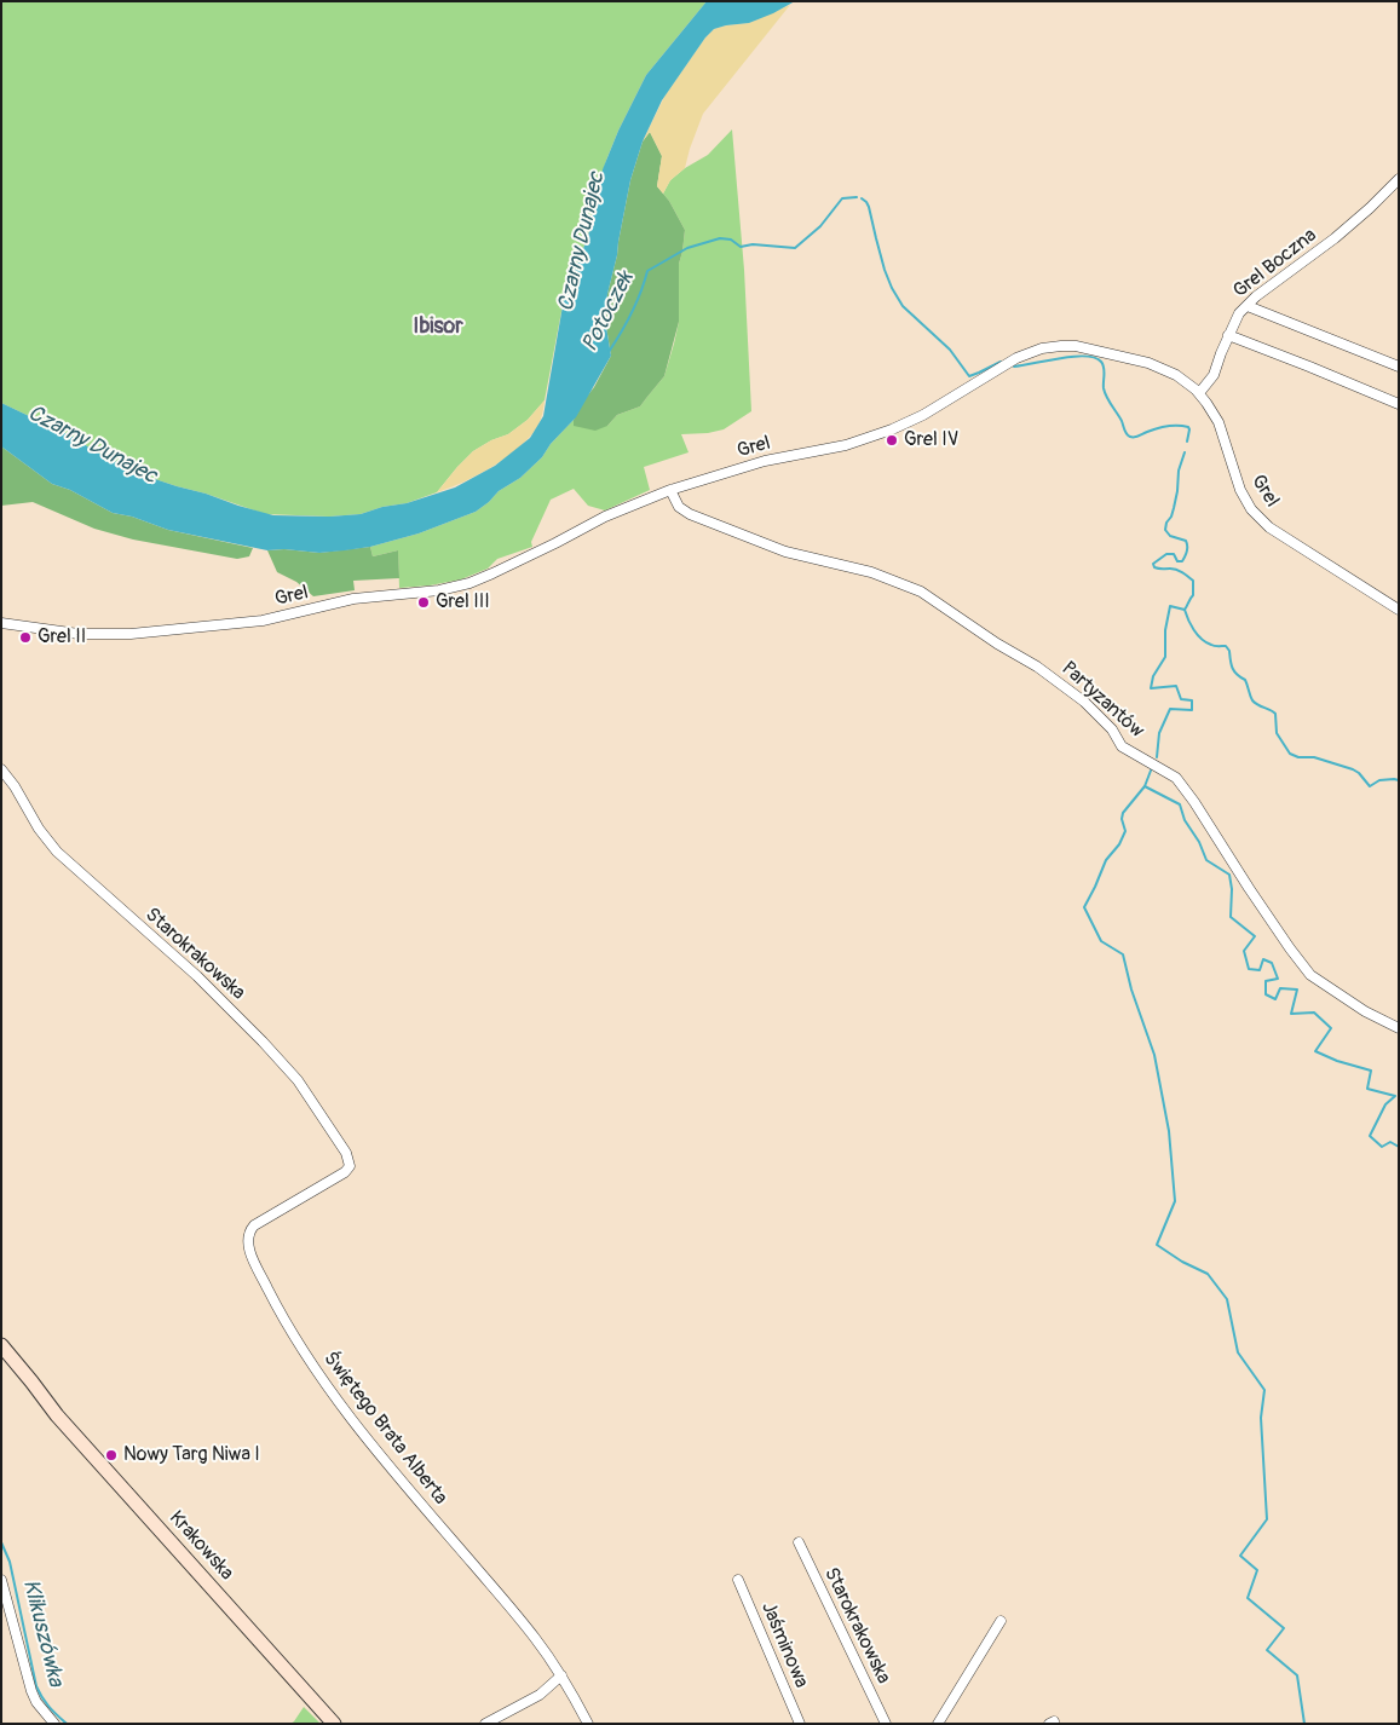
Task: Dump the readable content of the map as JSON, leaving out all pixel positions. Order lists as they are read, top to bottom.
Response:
{
  "streets": {
    "main road": ["Krakowska"],
    "street": [
      "Grel Boczna",
      "Grel",
      "Partyzantów",
      "Starokrakowska",
      "Świętego Brata Alberta",
      "Jaśminowa"
    ]
  },
  "crossings": [
    ["Grel Boczna", "Grel"],
    ["Grel", "Partyzantów"],
    ["Starokrakowska", "Świętego Brata Alberta"]
  ],
  "districts": ["Ibisor"],
  "water": ["Czarny Dunajec", "Potoczek", "Klikuszówka"],
  "places": [
    "Grel IV",
    "Grel III",
    "Grel II",
    "Nowy Targ Niwa I"
  ]
}
